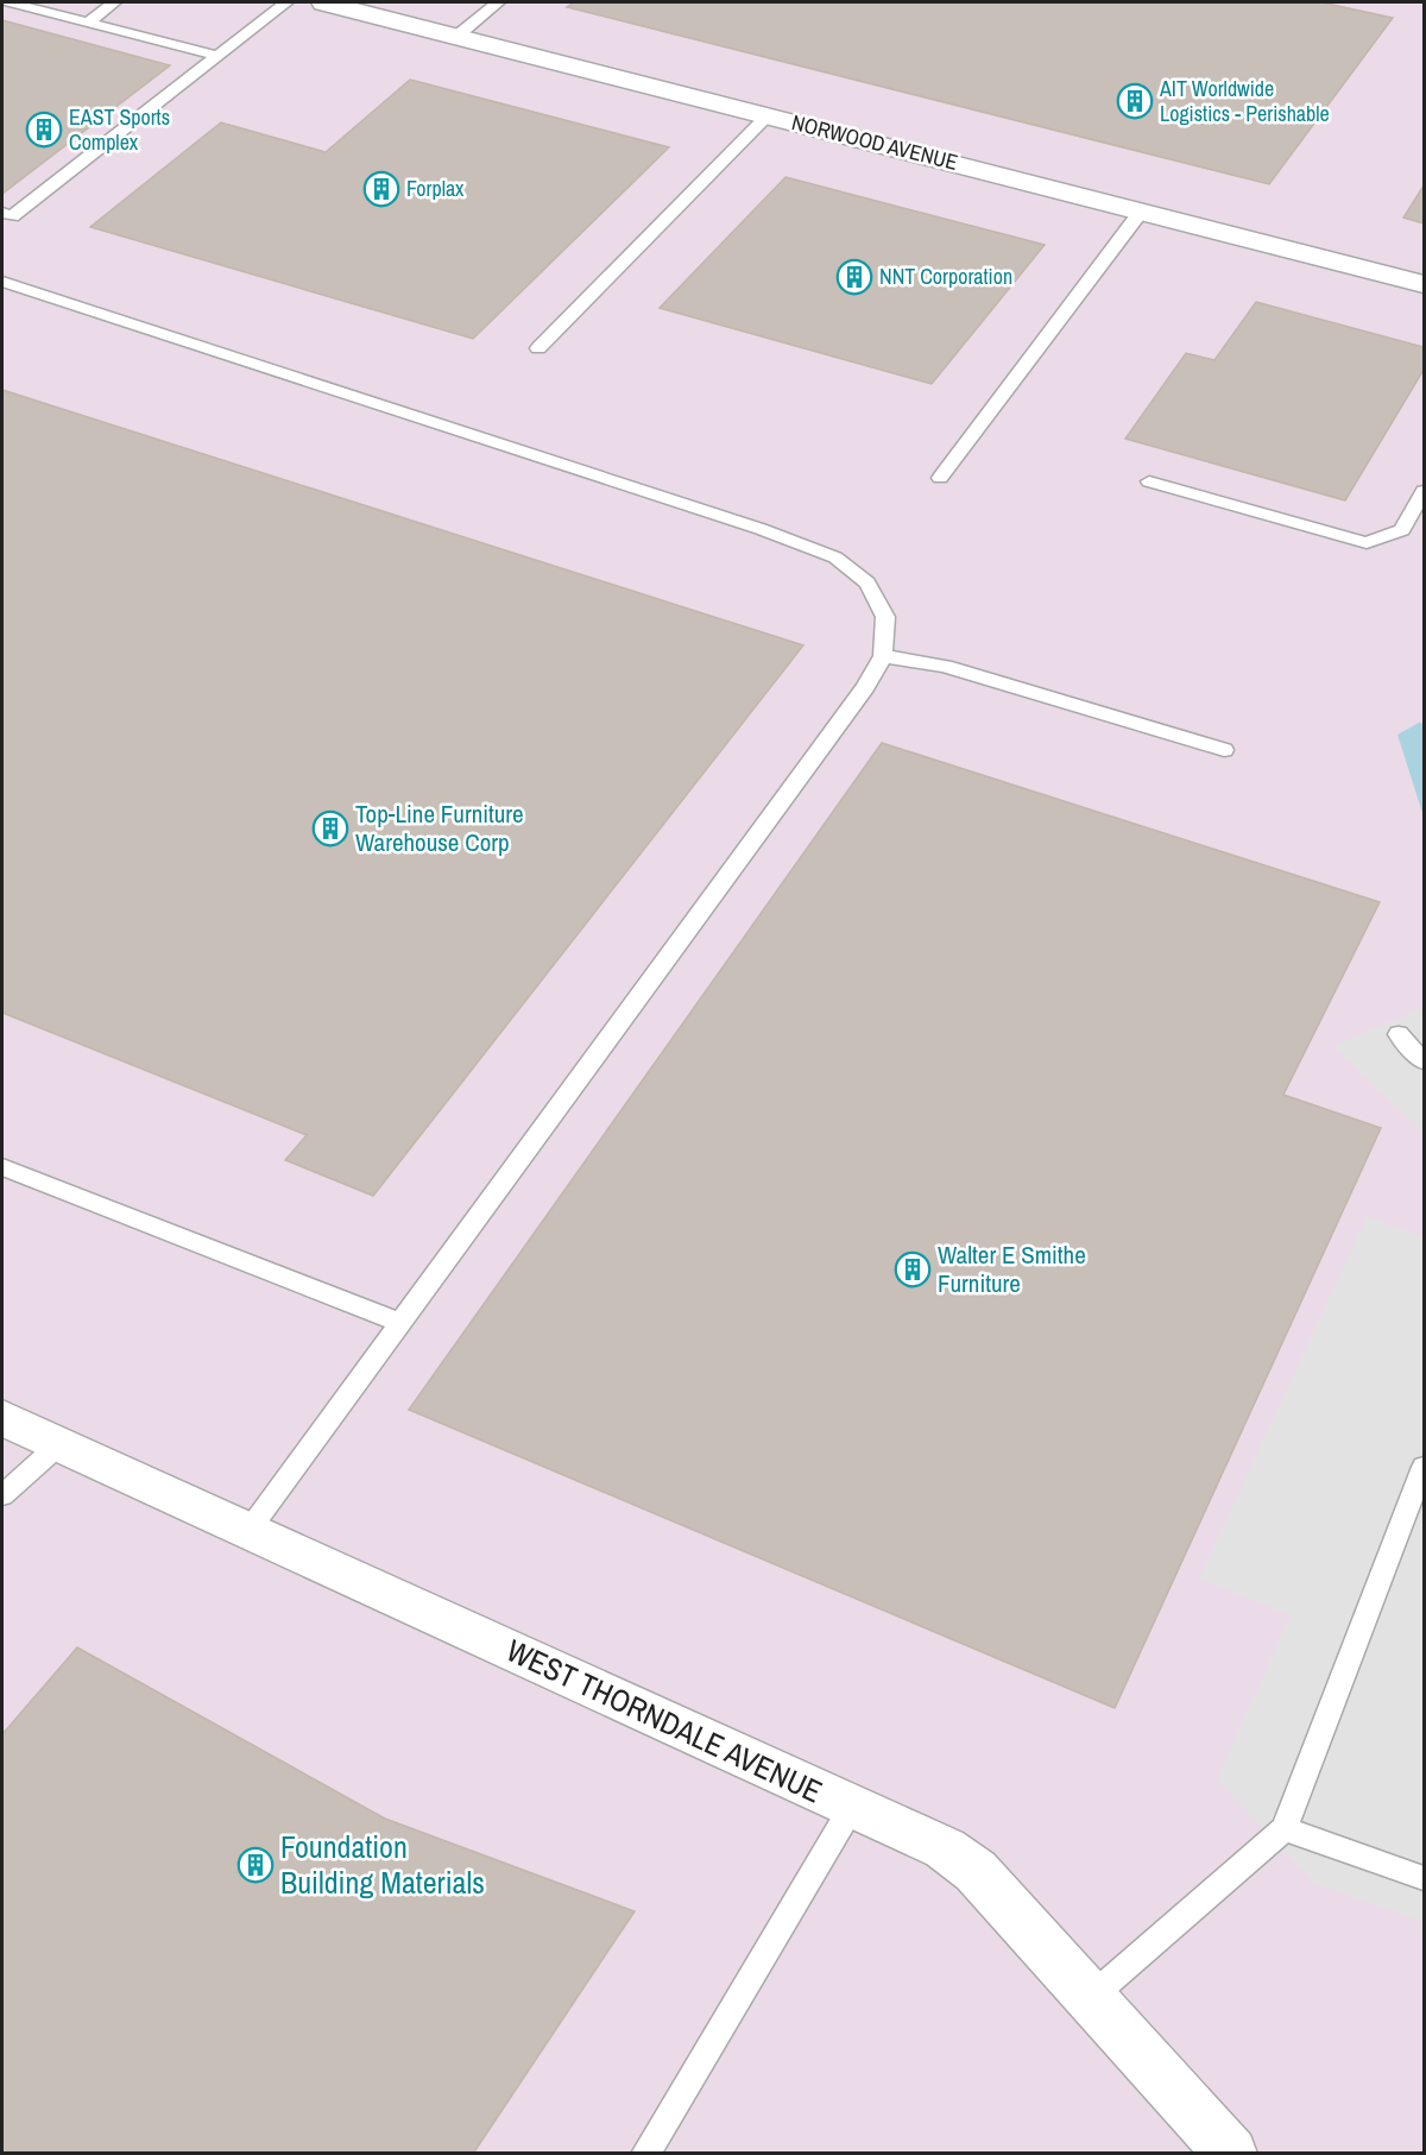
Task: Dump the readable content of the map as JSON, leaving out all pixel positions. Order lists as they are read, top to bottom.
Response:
{
  "streets": {
    "street": ["NORWOOD AVENUE", "WEST THORNDALE AVENUE"]
  },
  "places": {
    "building": [
      "AIT Worldwide Logistics - Perishable",
      "EAST Sports Complex",
      "Forplax",
      "NNT Corporation",
      "Top-Line Furniture Warehouse Corp",
      "Walter E Smithe Furniture",
      "Foundation Building Materials"
    ]
  }
}
